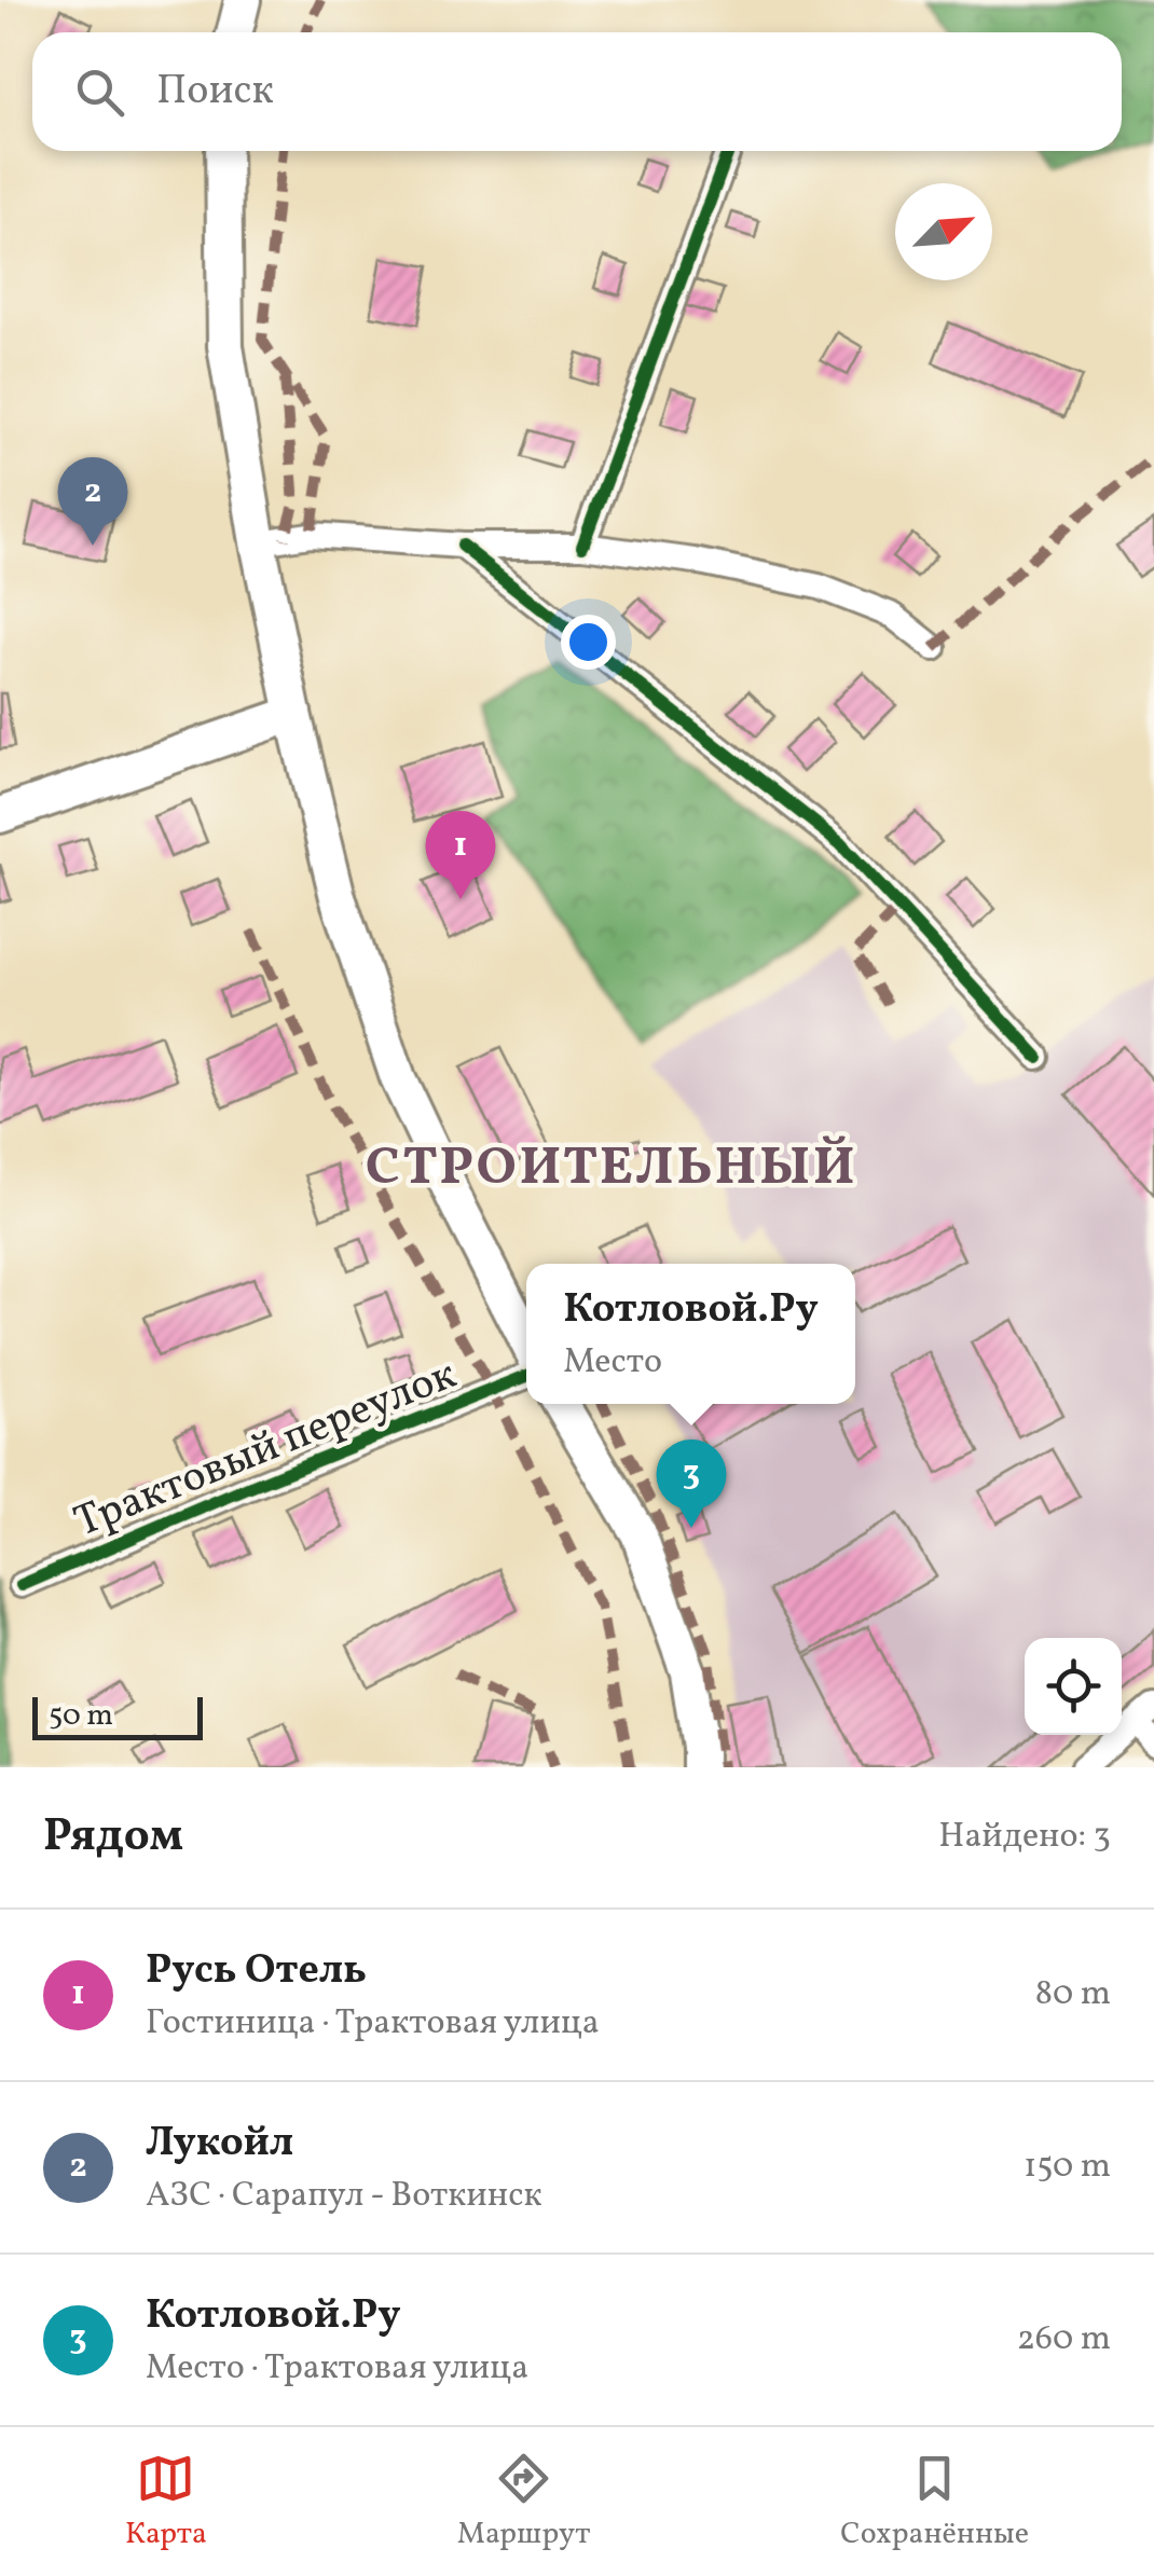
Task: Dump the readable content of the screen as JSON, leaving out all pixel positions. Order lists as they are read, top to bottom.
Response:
{
  "streets": {
    "street": ["Трактовый переулок"]
  },
  "districts": ["СТРОИТЕЛЬНЫЙ"],
  "scale_bar": "50 m",
  "north": "top right",
  "page": {
    "search": "Поиск",
    "pins": ["2", "1", "3"],
    "popup": ["Котловой.Ру", "Место"],
    "scale": "50 m",
    "heading": ["Рядом", "Найдено: 3"],
    "list": [
      {
        "mark": "1",
        "name": "Русь Отель",
        "note": "Гостиница · Трактовая улица",
        "value": "80 m"
      },
      {
        "mark": "2",
        "name": "Лукойл",
        "note": "АЗС · Сарапул - Воткинск",
        "value": "150 m"
      },
      {
        "mark": "3",
        "name": "Котловой.Ру",
        "note": "Место · Трактовая улица",
        "value": "260 m"
      }
    ],
    "nav": ["Карта", "Маршрут", "Сохранённые"]
  }
}
